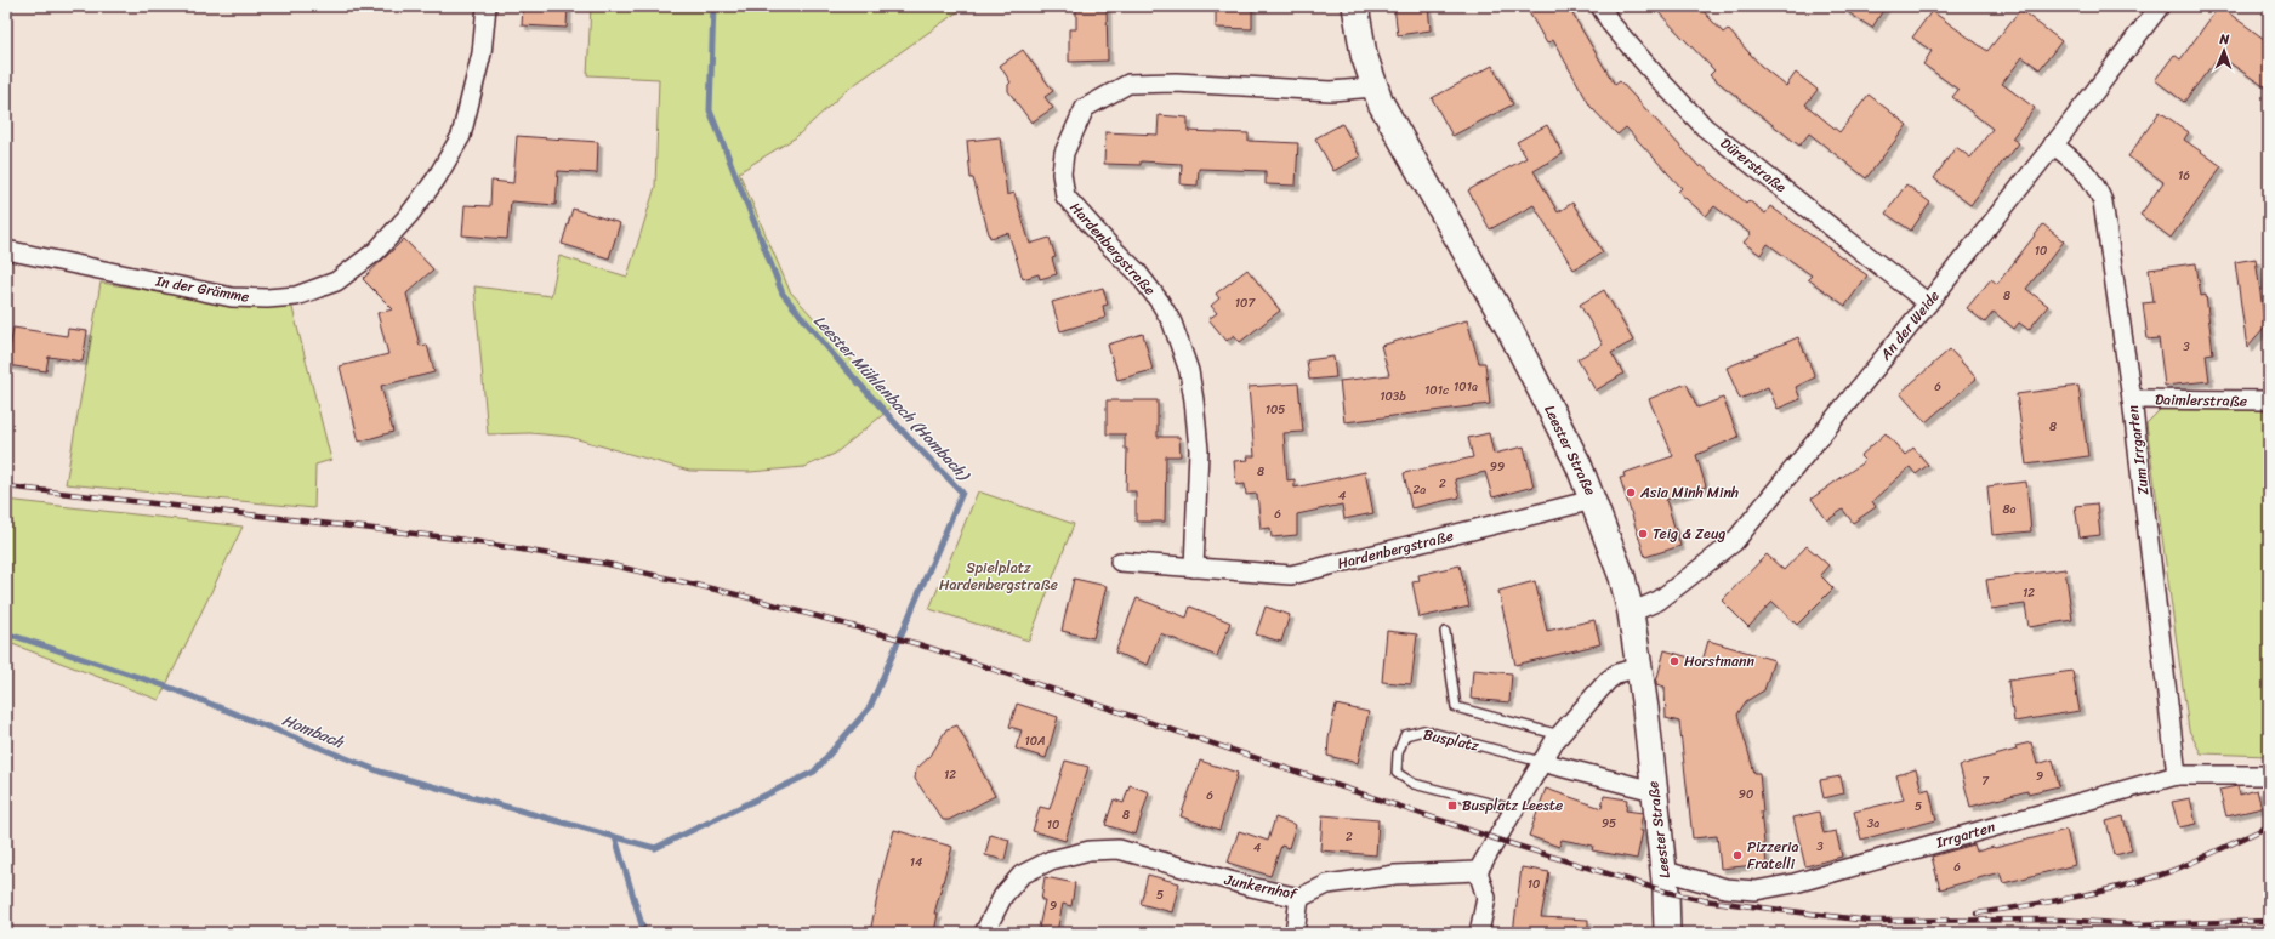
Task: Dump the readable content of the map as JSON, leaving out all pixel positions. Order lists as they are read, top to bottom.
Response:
{
  "streets": {
    "street": [
      "Dürerstraße",
      "Hardenbergstraße",
      "In der Grämme",
      "An der Weide",
      "Daimlerstraße",
      "Leester Straße",
      "Zum Irrgarten",
      "Busplatz",
      "Irrgarten",
      "Junkernhof"
    ]
  },
  "crossings": [
    ["Dürerstraße", "An der Weide"],
    ["Hardenbergstraße", "Leester Straße"],
    ["An der Weide", "Leester Straße"],
    ["An der Weide", "Zum Irrgarten"],
    ["Daimlerstraße", "Zum Irrgarten"],
    ["Leester Straße", "Busplatz"],
    ["Leester Straße", "Irrgarten"],
    ["Zum Irrgarten", "Irrgarten"]
  ],
  "water": ["Leester Mühlenbach (Hombach)", "Hombach"],
  "parks": ["Spielplatz Hardenbergstraße"],
  "places": {
    "other": [
      "Asia Minh Minh",
      "Teig & Zeug",
      "Horstmann",
      "Pizzeria Fratelli"
    ],
    "transit": ["Busplatz Leeste"]
  },
  "house_numbers": [
    "16",
    "10",
    "8",
    "107",
    "3",
    "101a",
    "6",
    "101c",
    "103b",
    "105",
    "8",
    "99",
    "8",
    "2",
    "2a",
    "4",
    "8a",
    "6",
    "12",
    "10A",
    "12",
    "9",
    "7",
    "90",
    "6",
    "5",
    "8",
    "95",
    "3a",
    "10",
    "2",
    "3",
    "4",
    "14",
    "6",
    "10",
    "5",
    "9"
  ],
  "north": "top"
}
